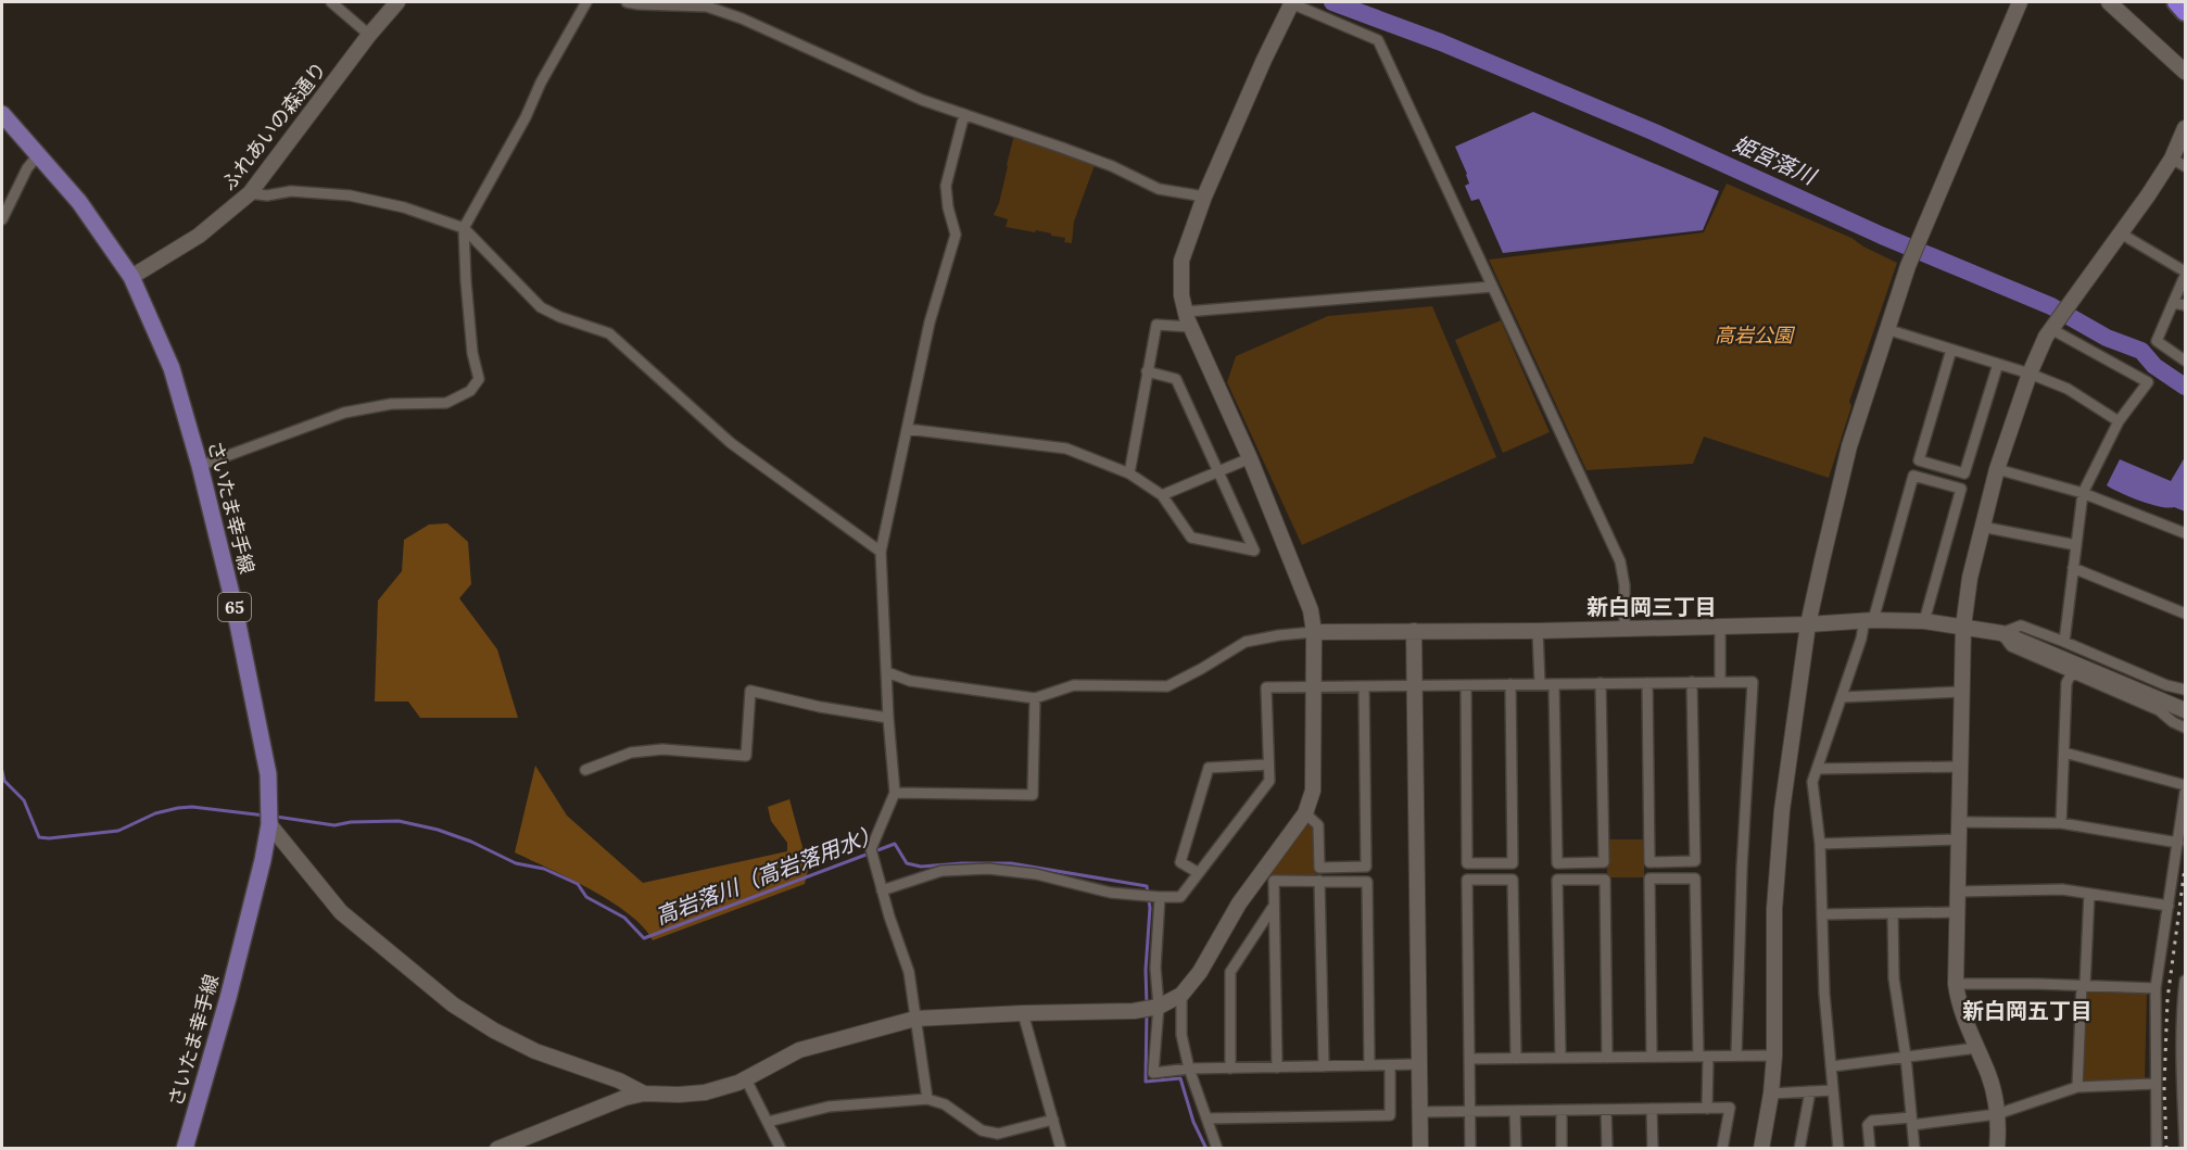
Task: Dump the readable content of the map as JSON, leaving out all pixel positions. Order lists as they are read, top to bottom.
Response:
{
  "streets": {
    "main road": ["さいたま幸手線", "65"],
    "street": ["ふれあいの森通り"]
  },
  "crossings": [
    ["ふれあいの森通り", "さいたま幸手線"]
  ],
  "districts": ["新白岡三丁目", "新白岡五丁目"],
  "water": ["姫宮落川", "高岩落川（高岩落用水）"],
  "parks": ["高岩公園"]
}
